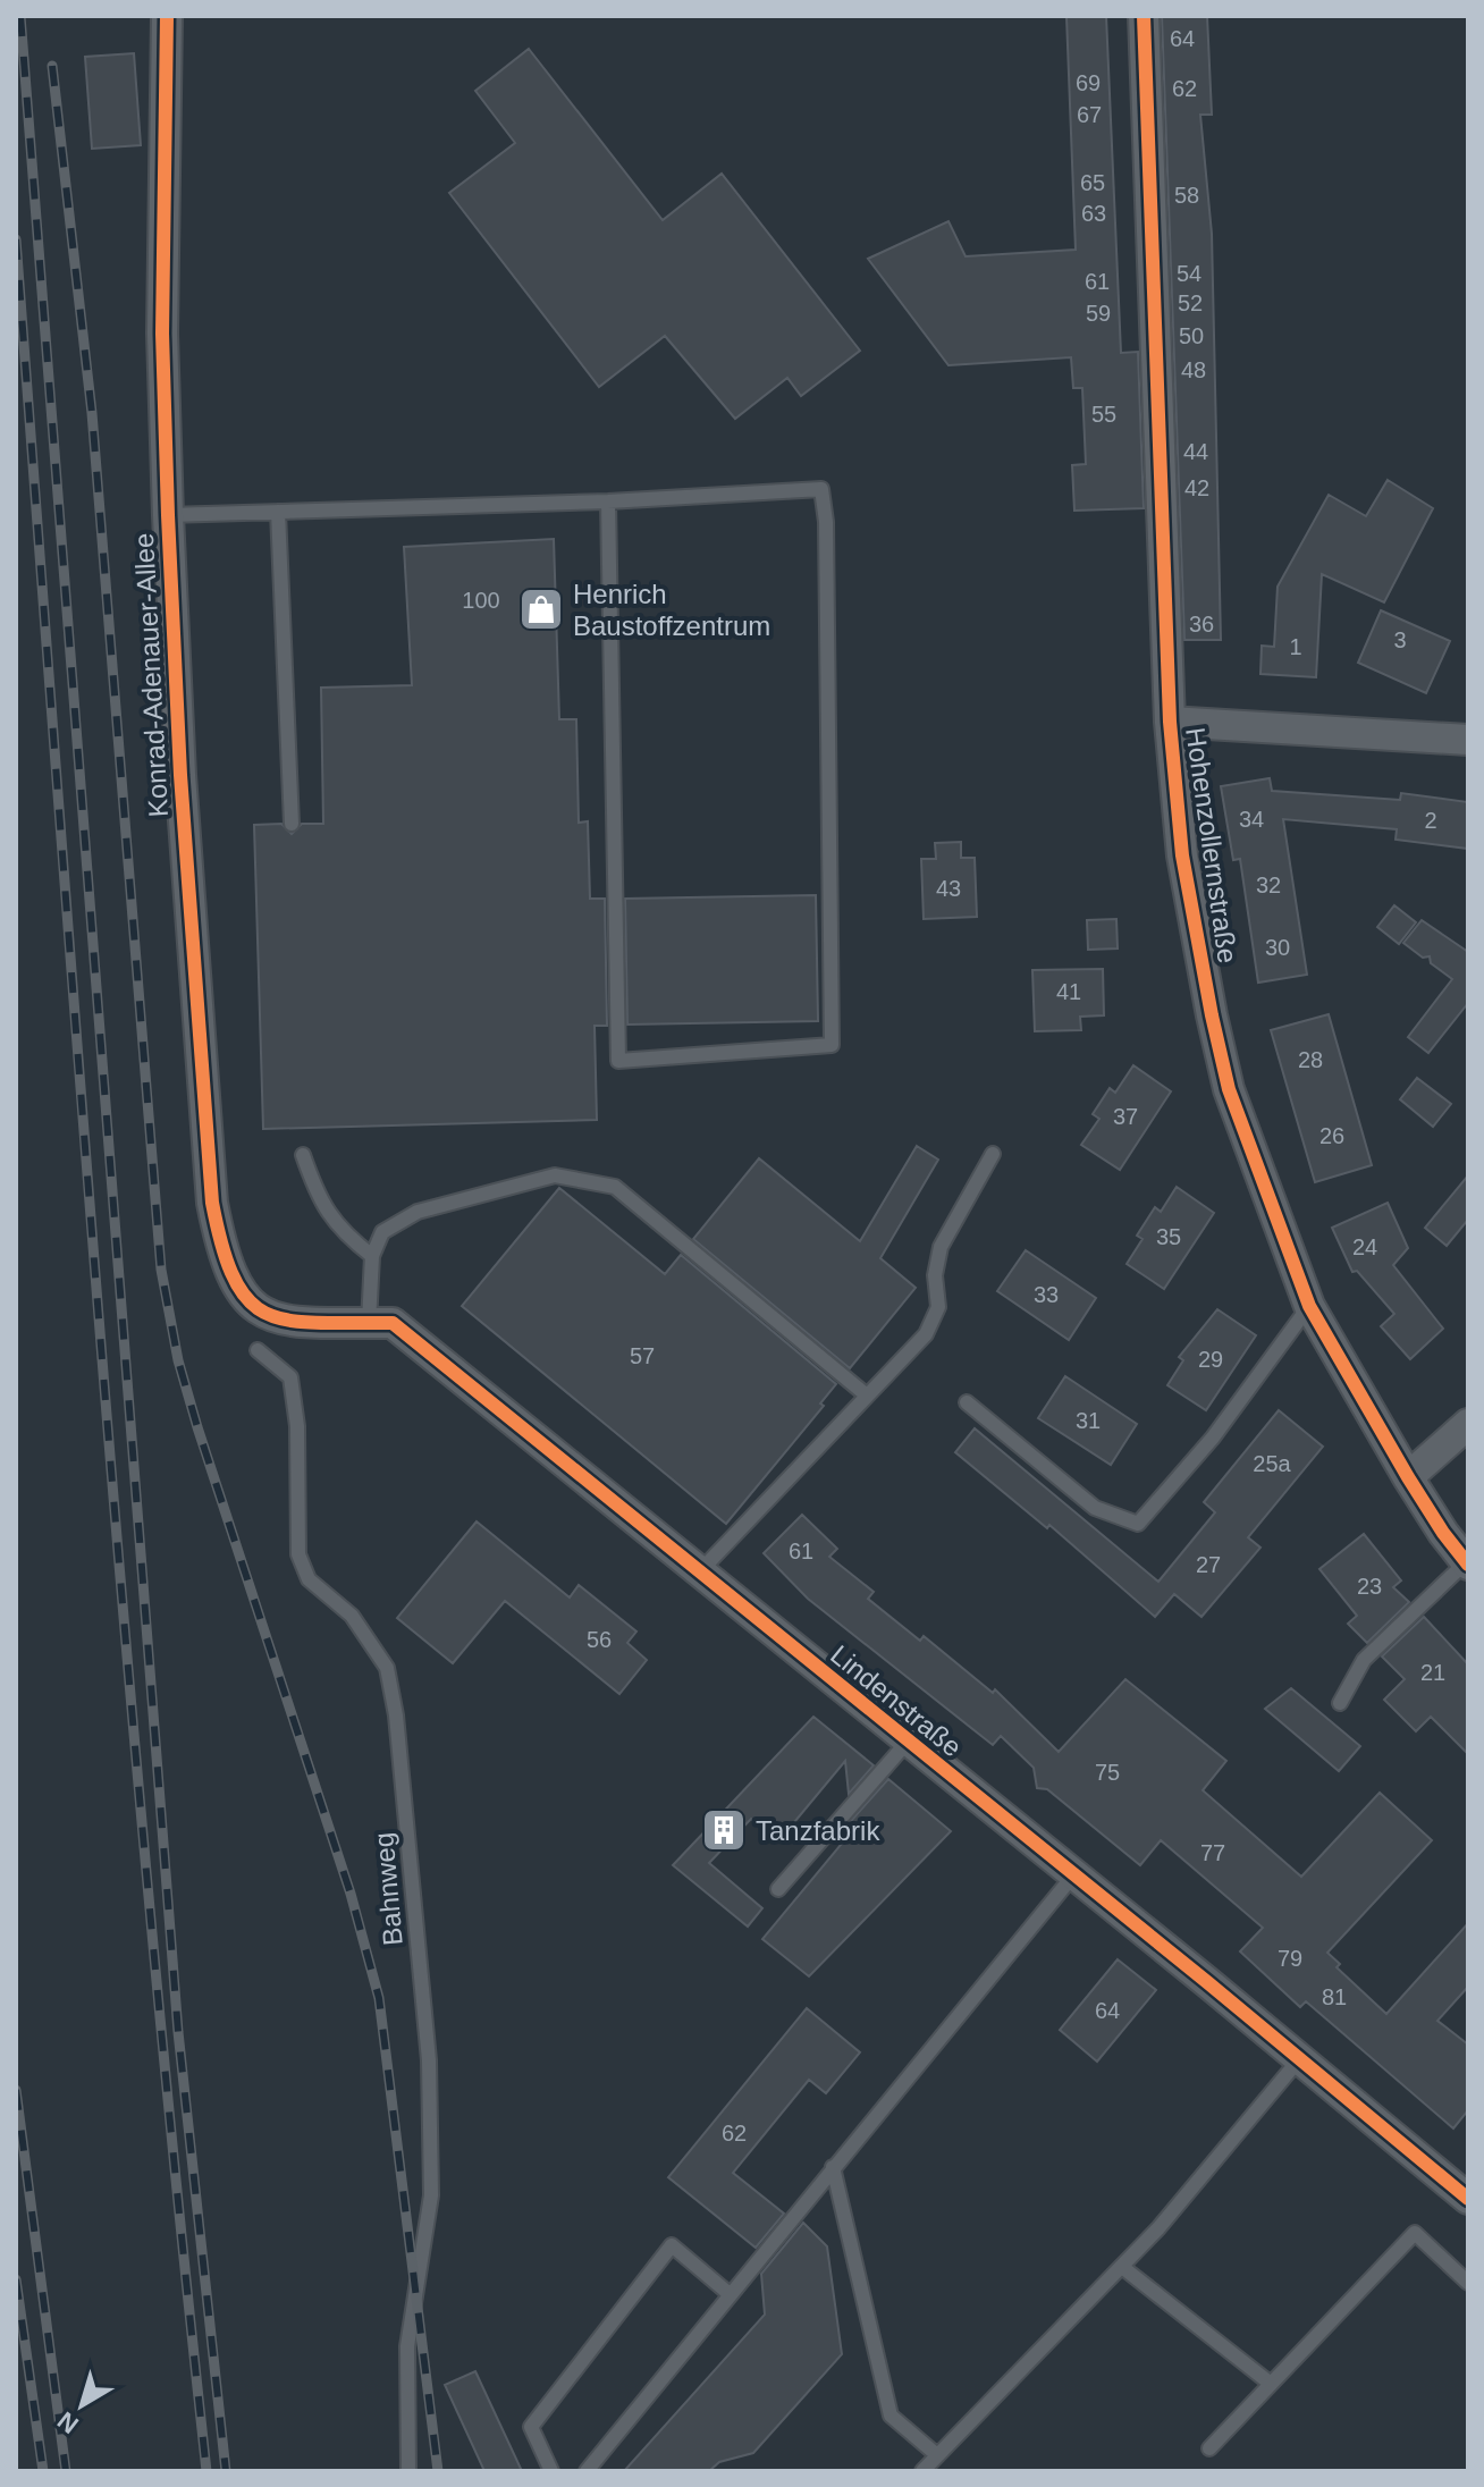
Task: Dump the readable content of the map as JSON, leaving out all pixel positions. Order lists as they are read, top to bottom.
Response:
{
  "streets": {
    "street": ["Konrad-Adenauer-Allee", "Hohenzollernstraße", "Lindenstraße"],
    "lane": ["Bahnweg"]
  },
  "crossings": [
    ["Konrad-Adenauer-Allee", "Lindenstraße"]
  ],
  "places": {
    "shop": ["Henrich Baustoffzentrum"],
    "building": ["Tanzfabrik"]
  },
  "house_numbers": [
    "64",
    "69",
    "62",
    "67",
    "65",
    "58",
    "63",
    "54",
    "61",
    "52",
    "59",
    "50",
    "48",
    "55",
    "44",
    "42",
    "100",
    "36",
    "3",
    "1",
    "34",
    "2",
    "32",
    "43",
    "30",
    "41",
    "28",
    "37",
    "26",
    "35",
    "24",
    "33",
    "57",
    "29",
    "31",
    "25a",
    "61",
    "27",
    "23",
    "56",
    "21",
    "75",
    "77",
    "79",
    "81",
    "64",
    "62"
  ],
  "north": "bottom left"
}
